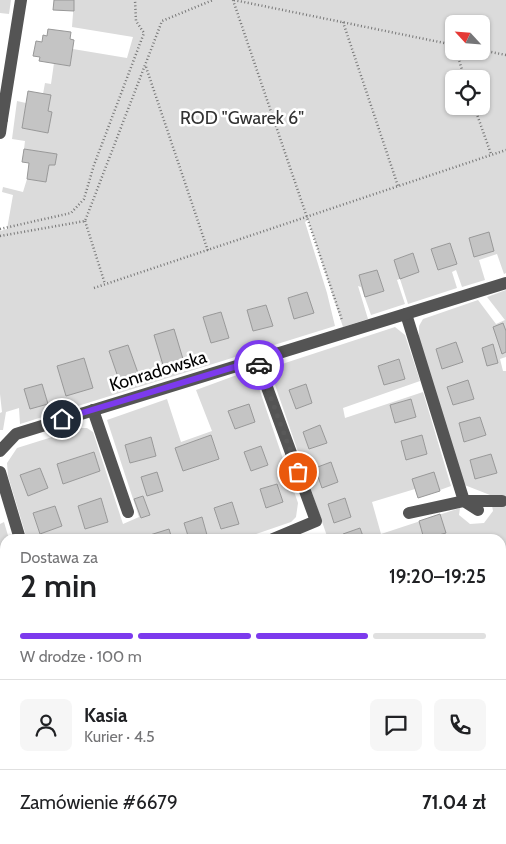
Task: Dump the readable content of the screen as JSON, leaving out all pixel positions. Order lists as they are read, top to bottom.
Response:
{
  "streets": {
    "street": ["Konradowska"]
  },
  "parks": ["ROD \"Gwarek 6\""],
  "north": "top left",
  "page": {
    "heading": ["2 min", "Dostawa za", "19:20–19:25"],
    "panel": [
      "Kasia",
      "Kurier · 4.5",
      "Zamówienie #6679",
      "71.04 zł"
    ],
    "bar": "W drodze · 100 m"
  }
}
